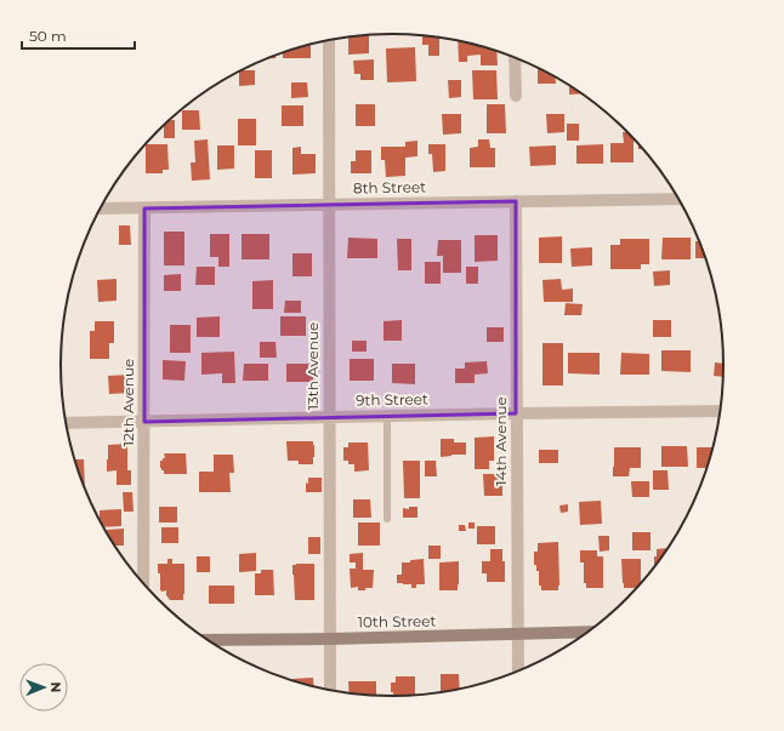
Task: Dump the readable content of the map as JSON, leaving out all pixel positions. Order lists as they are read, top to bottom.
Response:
{
  "streets": {
    "street": [
      "8th Street",
      "13th Avenue",
      "9th Street",
      "12th Avenue",
      "14th Avenue",
      "10th Street"
    ]
  },
  "crossings": [
    ["8th Street", "13th Avenue"],
    ["8th Street", "12th Avenue"],
    ["8th Street", "14th Avenue"],
    ["13th Avenue", "9th Street"],
    ["13th Avenue", "10th Street"],
    ["9th Street", "12th Avenue"],
    ["9th Street", "14th Avenue"],
    ["14th Avenue", "10th Street"]
  ],
  "scale_bar": "50 m",
  "north": "right"
}
